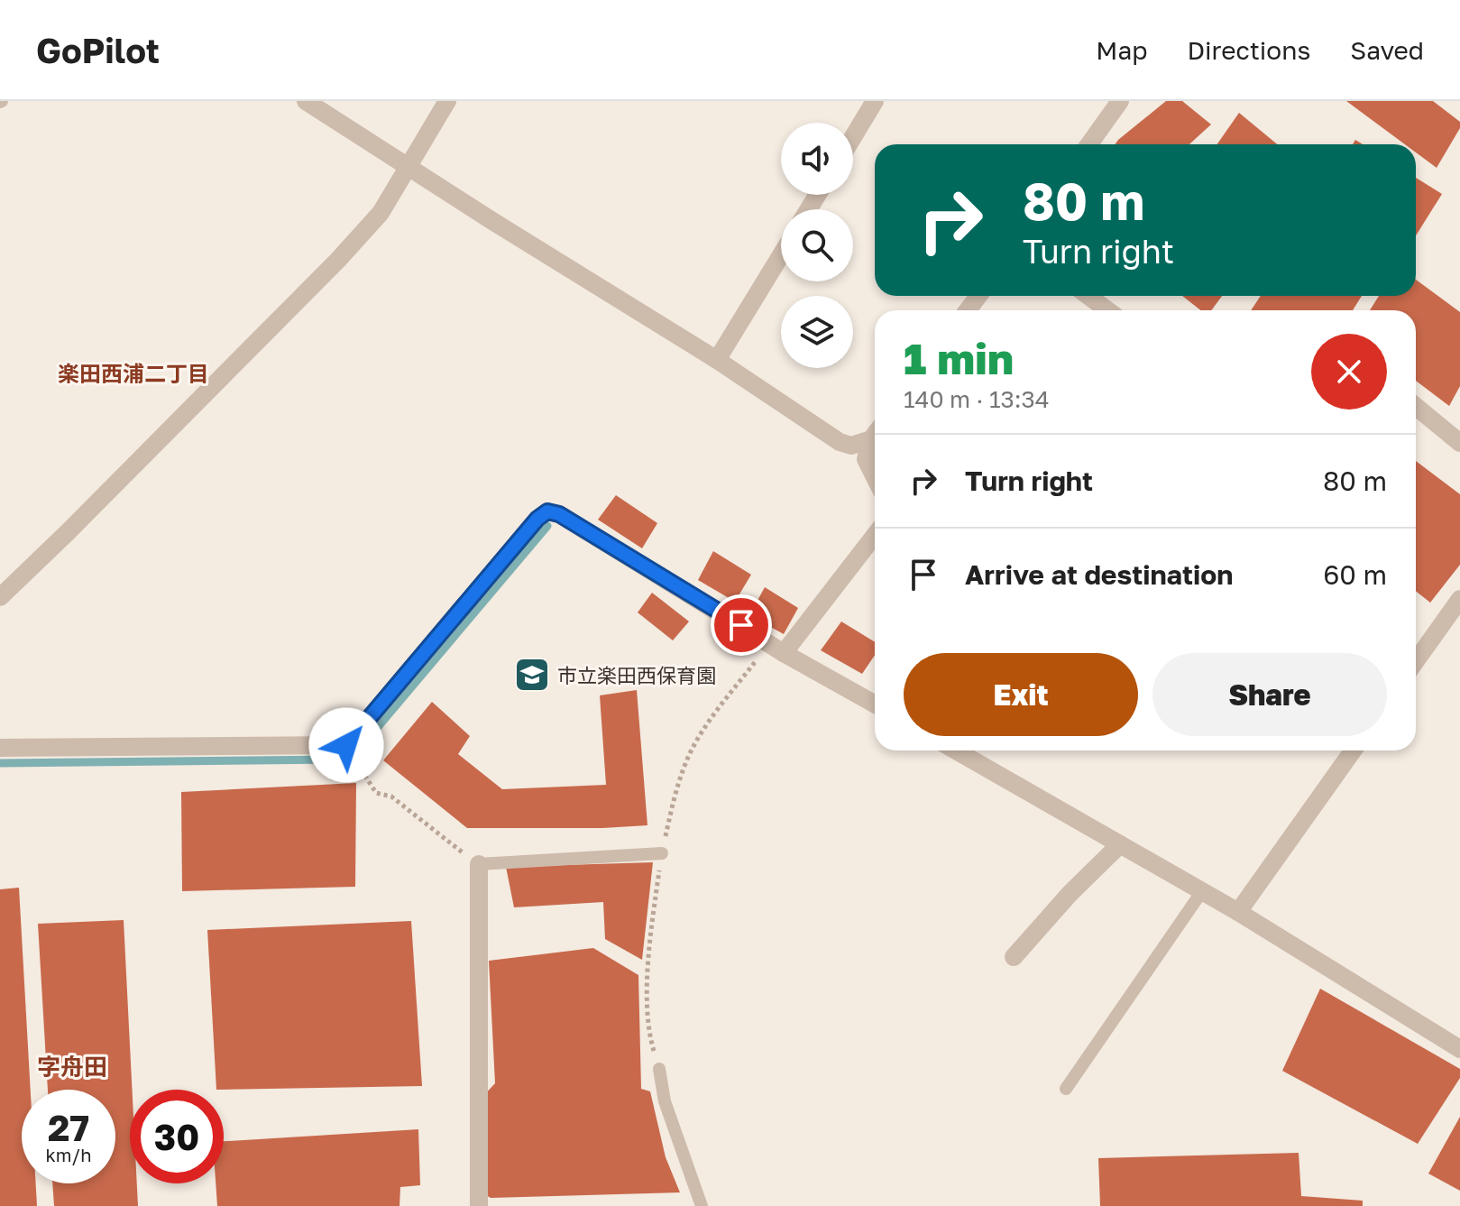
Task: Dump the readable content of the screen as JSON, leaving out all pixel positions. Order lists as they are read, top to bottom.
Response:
{
  "districts": ["楽田西浦二丁目", "字舟田"],
  "places": {
    "school or university": ["市立楽田西保育園"]
  },
  "page": {
    "header": "GoPilot",
    "nav": ["Map", "Directions", "Saved"],
    "turn": ["80 m", "Turn right"],
    "heading": ["1 min", "140 m · 13:34"],
    "list": [
      {
        "name": "Turn right",
        "value": "80 m"
      },
      {
        "name": "Arrive at destination",
        "value": "60 m"
      }
    ],
    "buttons": ["Exit", "Share"],
    "speed": "27 km/h",
    "limit": "30"
  }
}
